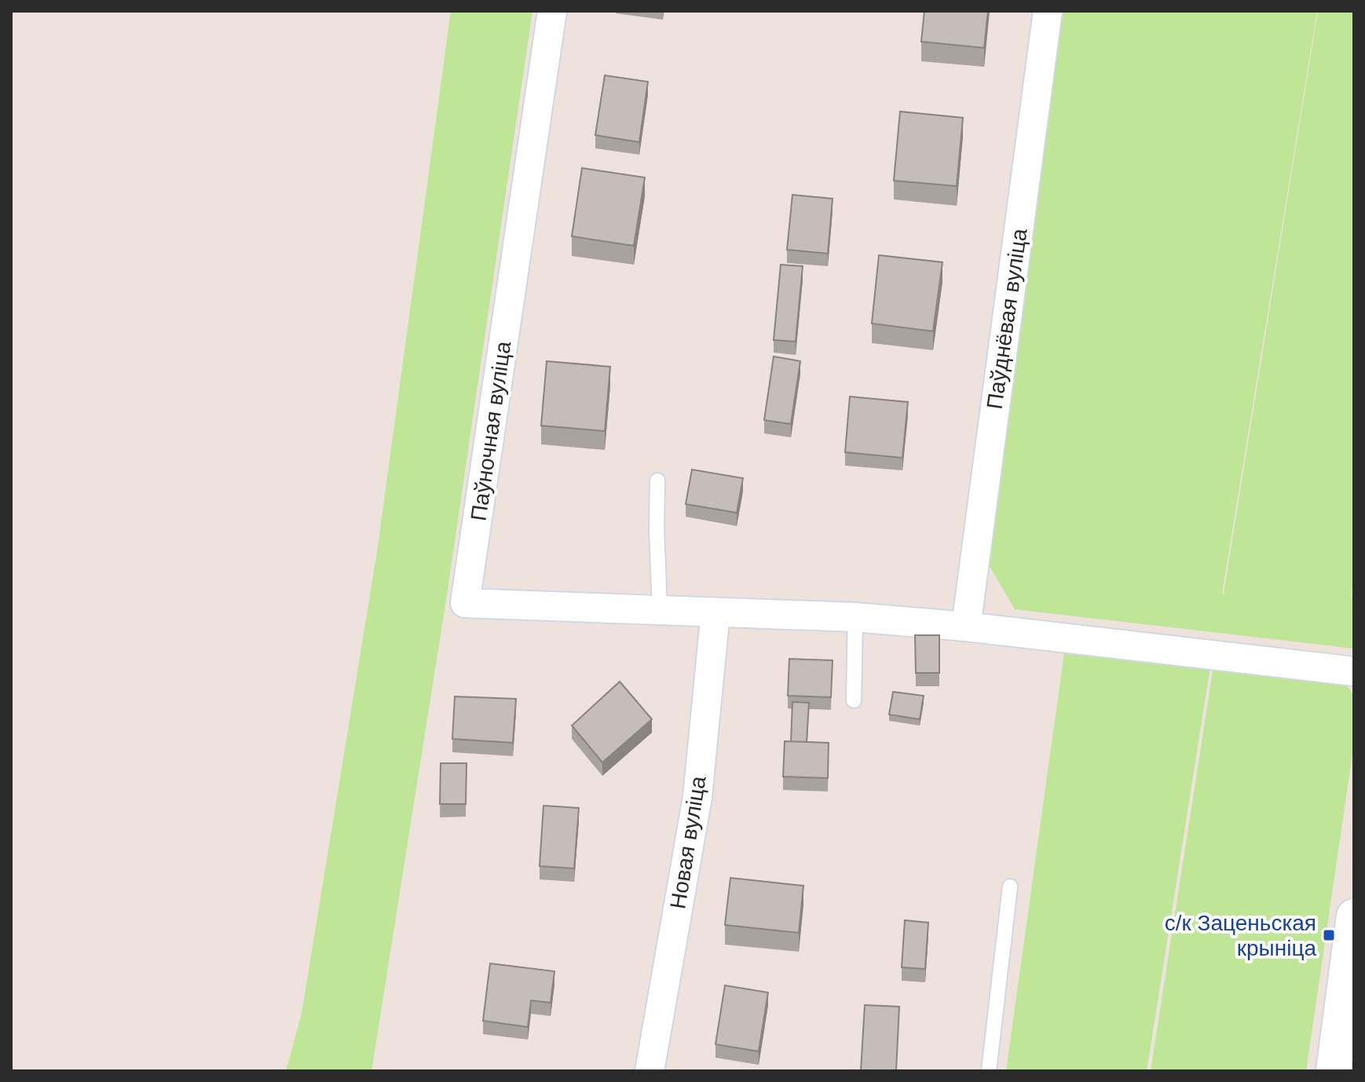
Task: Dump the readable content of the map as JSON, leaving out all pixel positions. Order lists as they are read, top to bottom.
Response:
{
  "streets": {
    "street": ["Паўднёвая вуліца", "Паўночная вуліца", "Новая вуліца"]
  },
  "crossings": [
    ["Паўднёвая вуліца", "Паўночная вуліца"],
    ["Паўночная вуліца", "Новая вуліца"]
  ],
  "places": {
    "transit": ["с/к Заценьская крыніца"]
  }
}
